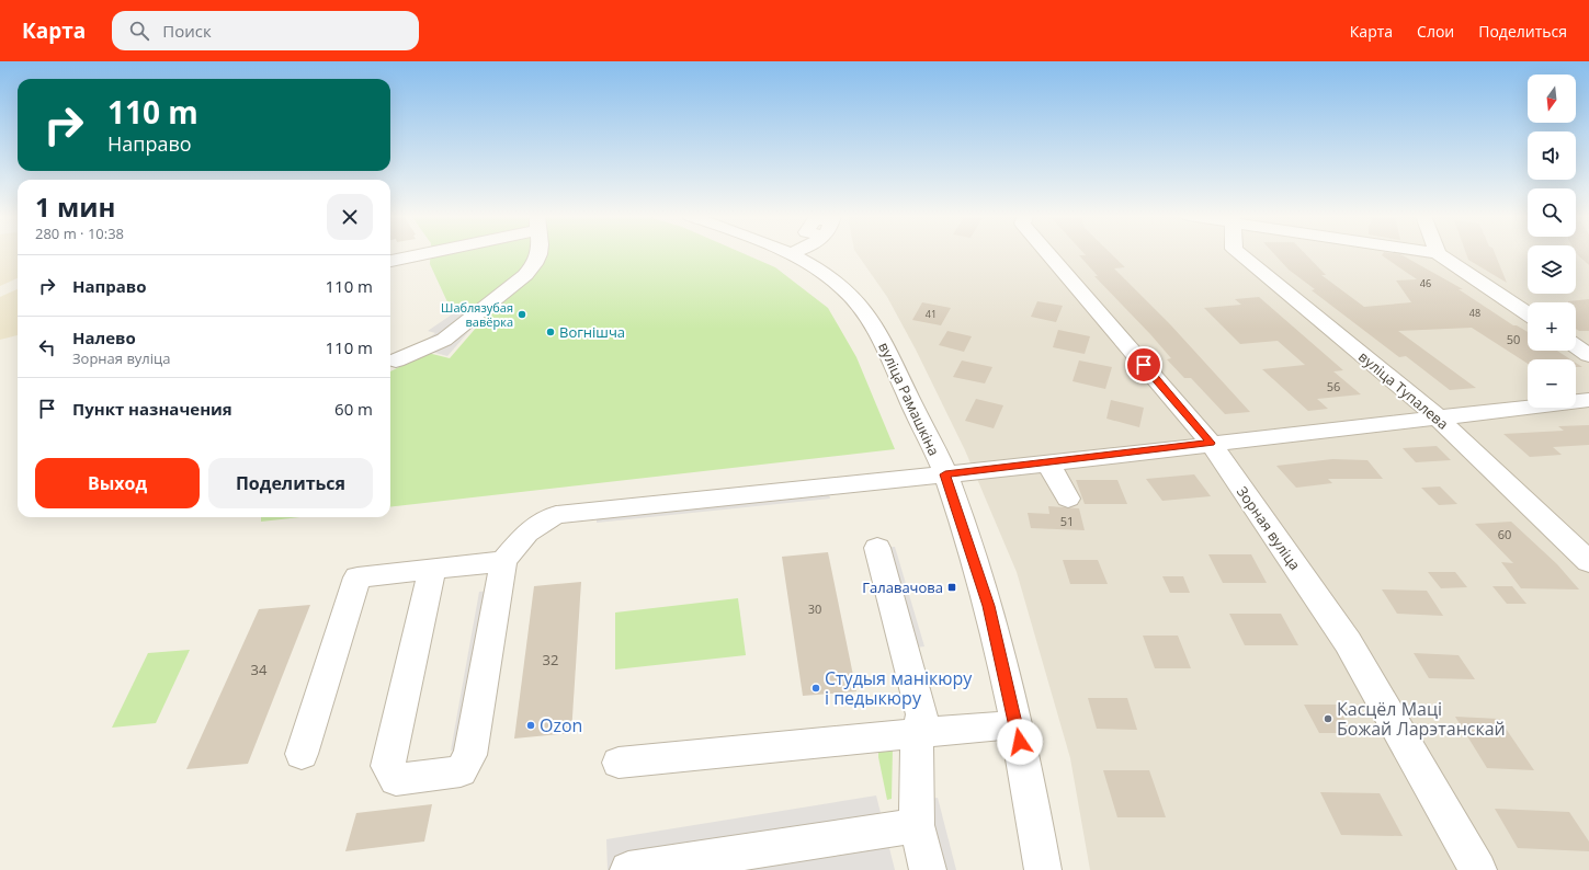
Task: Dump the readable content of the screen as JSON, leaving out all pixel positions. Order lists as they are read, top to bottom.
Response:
{
  "streets": {
    "street": ["вуліца Тупалева", "вуліца Рамашкіна", "Зорная вуліца"]
  },
  "places": {
    "other": [
      "Шаблязубая вавёрка",
      "Вогнішча",
      "Студыя манікюру і педыкюру",
      "Касцёл Маці Божай Ларэтанскай",
      "Ozon"
    ],
    "transit": ["Галавачова"]
  },
  "house_numbers": [
    "46",
    "48",
    "41",
    "50",
    "56",
    "51",
    "60",
    "30",
    "32",
    "34"
  ],
  "north": "bottom",
  "page": {
    "header": "Карта",
    "search": "Поиск",
    "nav": ["Карта", "Слои", "Поделиться"],
    "map_buttons": ["+", "−"],
    "turn": ["110 m", "Направо"],
    "heading": ["1 мин", "280 m · 10:38"],
    "list": [
      {
        "name": "Направо",
        "value": "110 m"
      },
      {
        "name": "Налево",
        "note": "Зорная вуліца",
        "value": "110 m"
      },
      {
        "name": "Пункт назначения",
        "value": "60 m"
      }
    ],
    "buttons": ["Выход", "Поделиться"]
  }
}
